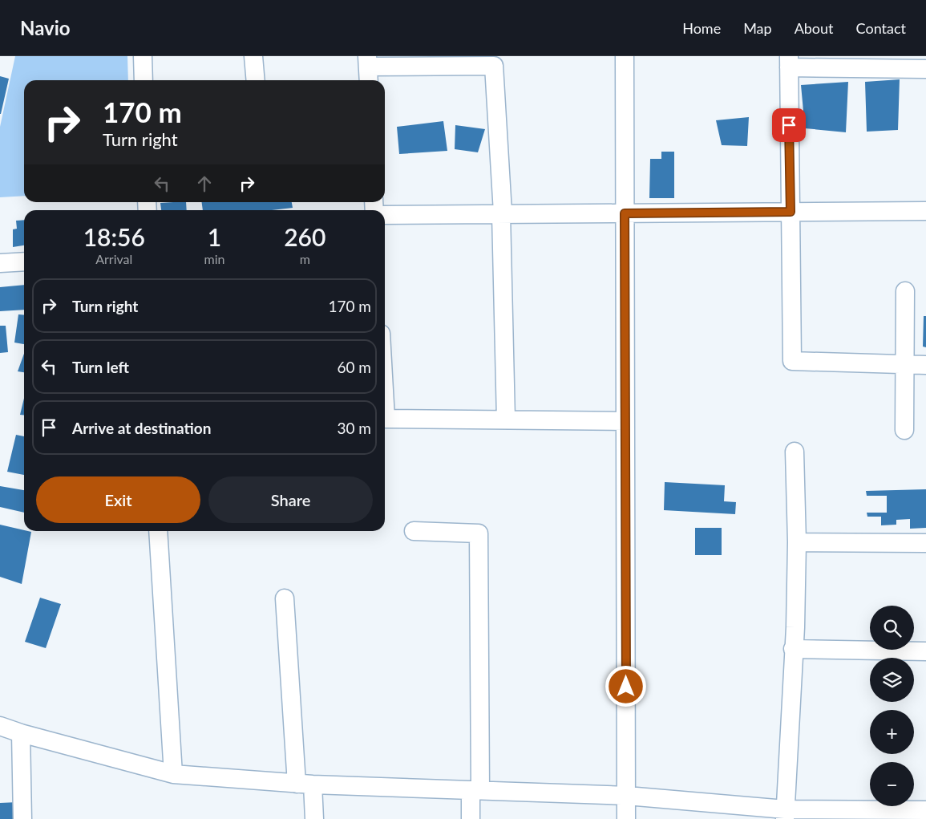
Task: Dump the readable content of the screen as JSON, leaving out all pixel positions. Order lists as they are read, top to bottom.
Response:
{
  "page": {
    "header": "Navio",
    "nav": [
      "Home",
      "Map",
      "About",
      "Contact"
    ],
    "turn": ["170 m", "Turn right"],
    "eta": [
      "18:56",
      "Arrival",
      "1",
      "min",
      "260",
      "m"
    ],
    "list": [
      {
        "name": "Turn right",
        "value": "170 m"
      },
      {
        "name": "Turn left",
        "value": "60 m"
      },
      {
        "name": "Arrive at destination",
        "value": "30 m"
      }
    ],
    "buttons": ["Exit", "Share"],
    "map_buttons": ["+", "−"]
  }
}
